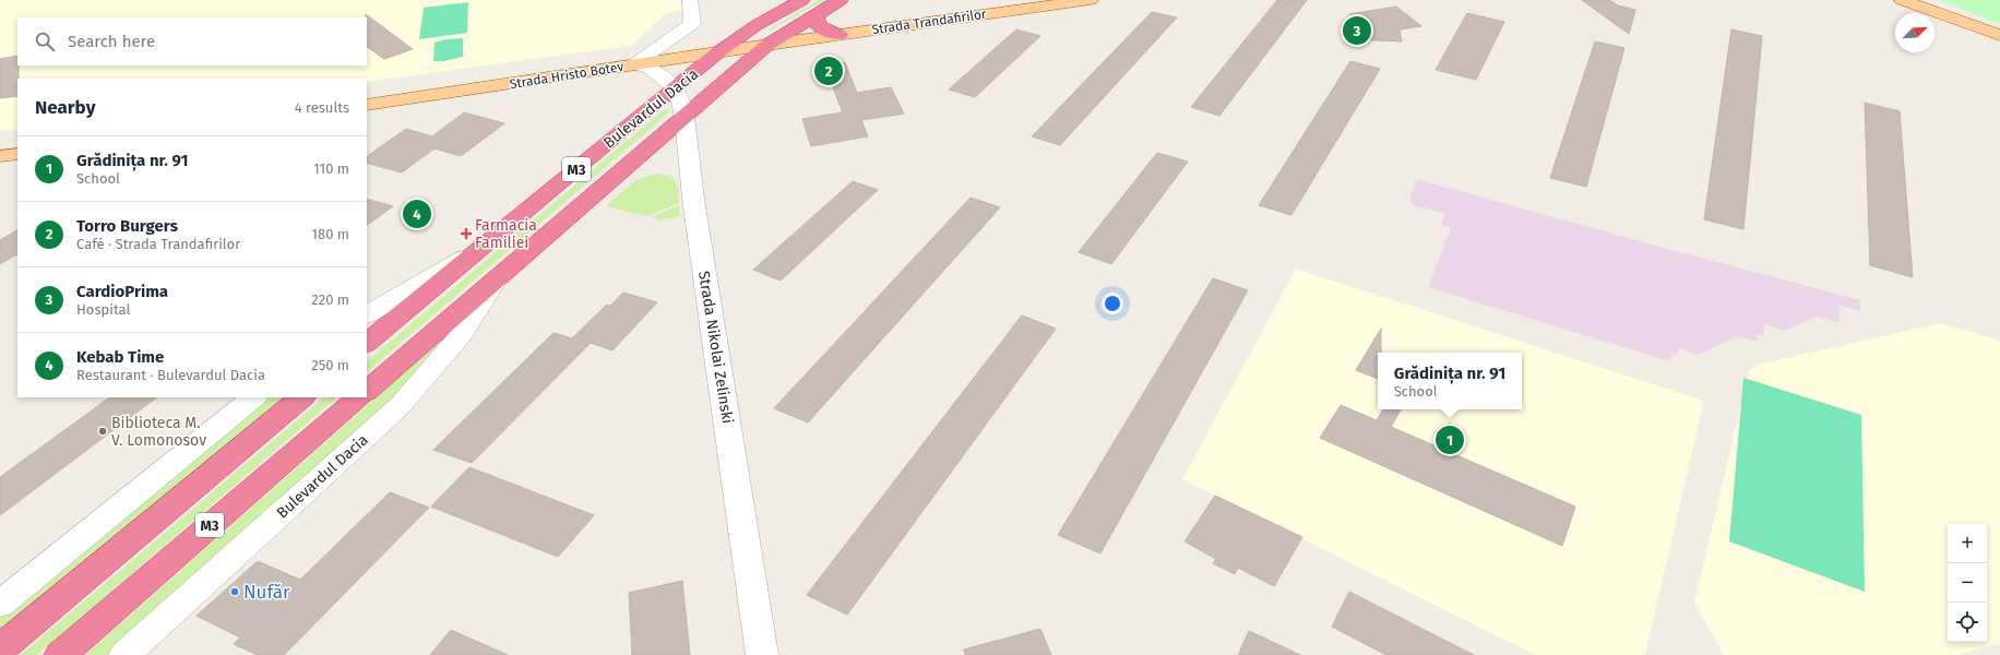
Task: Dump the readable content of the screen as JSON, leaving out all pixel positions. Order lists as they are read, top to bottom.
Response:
{
  "streets": {
    "highway": ["Bulevardul Dacia", "M3"],
    "main road": ["Strada Trandafirilor", "Strada Hristo Botev"],
    "street": ["Strada Nikolai Zelinski"]
  },
  "crossings": [
    ["Strada Trandafirilor", "Strada Hristo Botev"],
    ["Strada Trandafirilor", "Bulevardul Dacia"],
    ["Strada Hristo Botev", "Bulevardul Dacia"],
    ["Strada Hristo Botev", "Strada Nikolai Zelinski"],
    ["Bulevardul Dacia", "Strada Nikolai Zelinski"]
  ],
  "places": {
    "health": ["Farmacia Familiei"],
    "other": ["Biblioteca M. V. Lomonosov", "Nufăr"]
  },
  "north": "top right",
  "page": {
    "pins": [
      "3",
      "2",
      "4",
      "1"
    ],
    "search": "Search here",
    "heading": ["Nearby", "4 results"],
    "list": [
      {
        "mark": "1",
        "name": "Grădinița nr. 91",
        "note": "School",
        "value": "110 m"
      },
      {
        "mark": "2",
        "name": "Torro Burgers",
        "note": "Café · Strada Trandafirilor",
        "value": "180 m"
      },
      {
        "mark": "3",
        "name": "CardioPrima",
        "note": "Hospital",
        "value": "220 m"
      },
      {
        "mark": "4",
        "name": "Kebab Time",
        "note": "Restaurant · Bulevardul Dacia",
        "value": "250 m"
      }
    ],
    "popup": ["Grădinița nr. 91", "School"],
    "map_buttons": ["+", "−"]
  }
}
